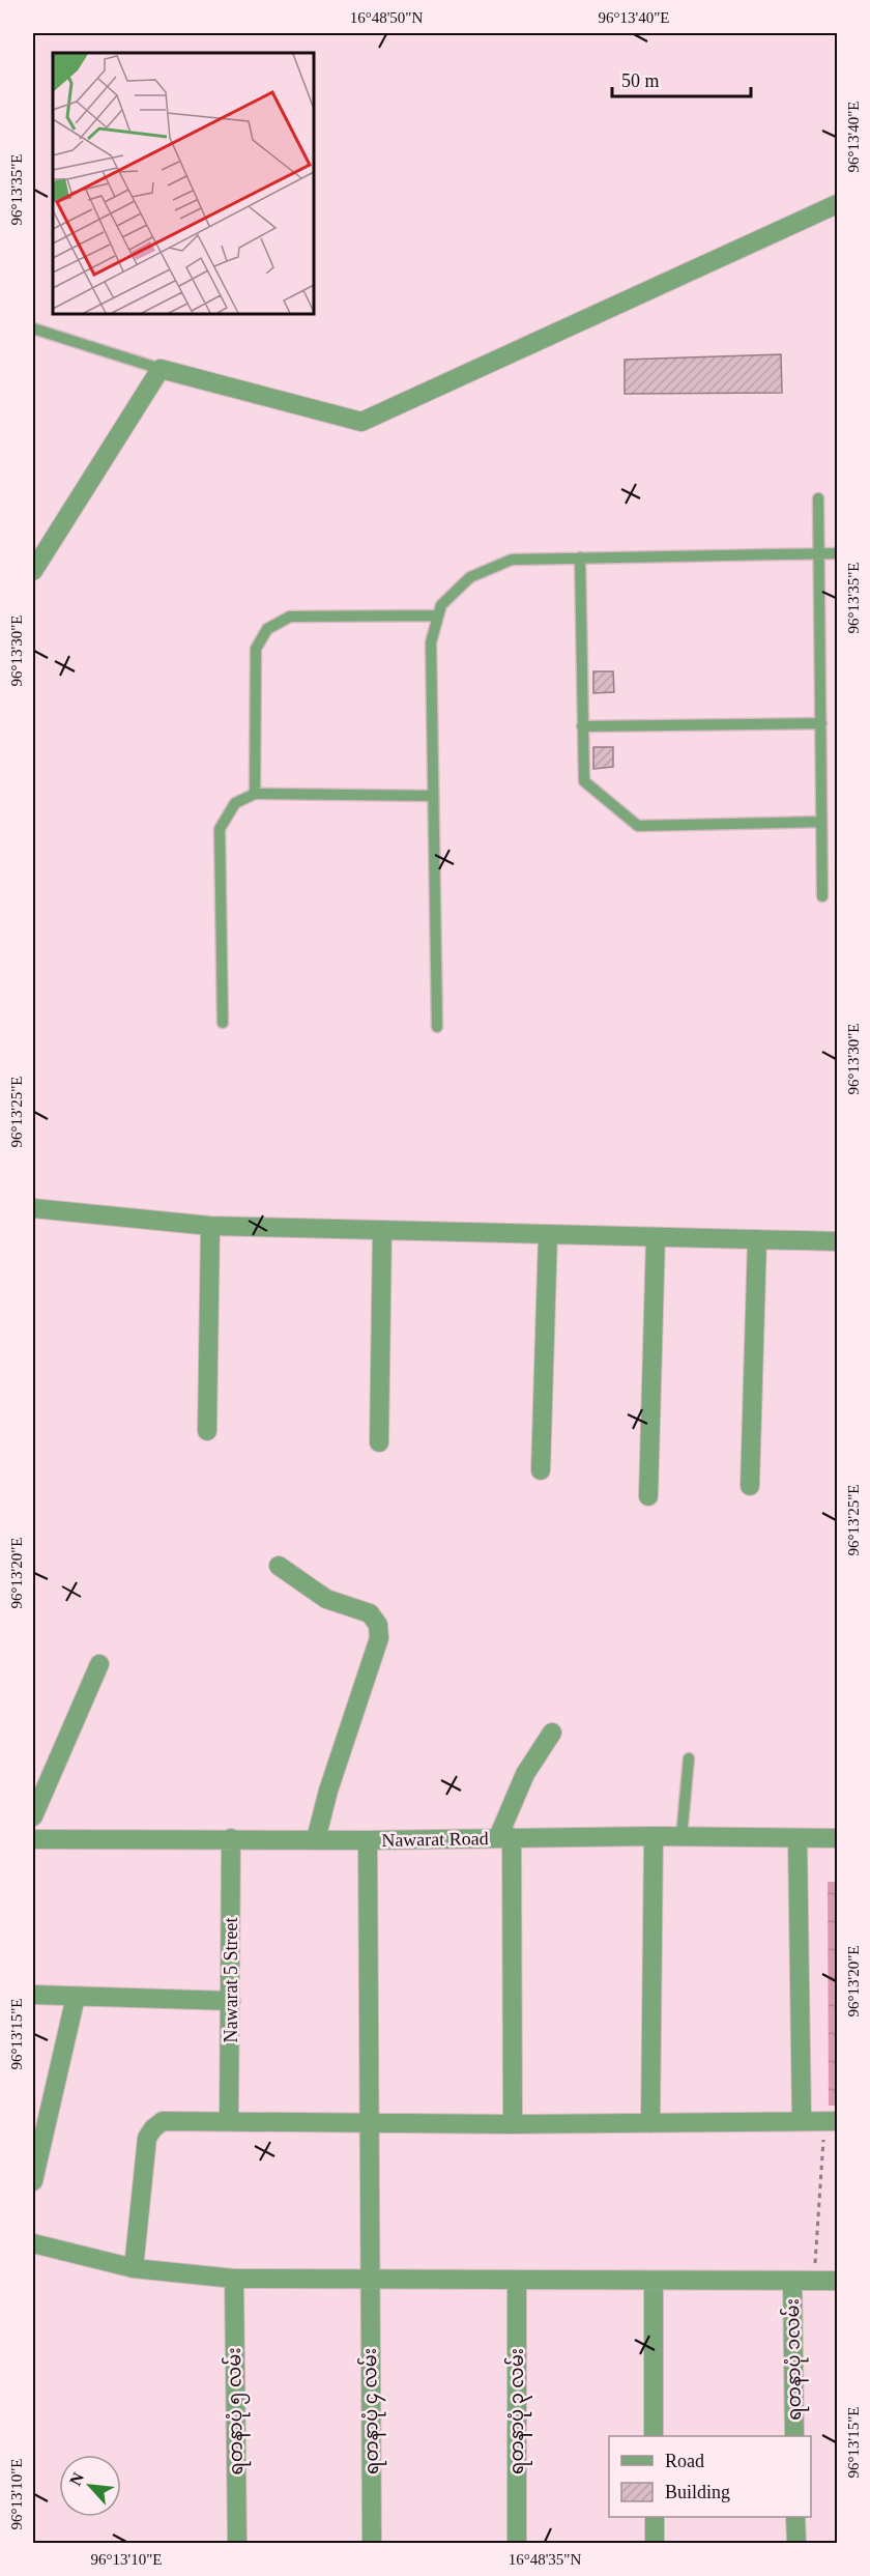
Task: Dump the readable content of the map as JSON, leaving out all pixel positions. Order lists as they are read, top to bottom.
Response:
{
  "streets": {
    "street": [
      "Nawarat Road",
      "Nawarat 5 Street",
      "ရတနာပုံ ၁လမ်း",
      "ရတနာပုံ ၅ လမ်း",
      "ရတနာပုံ ၄ လမ်း",
      "ရတနာပုံ ၃ လမ်း"
    ]
  },
  "crossings": [
    ["Nawarat Road", "Nawarat 5 Street"],
    ["Nawarat Road", "ရတနာပုံ ၄ လမ်း"]
  ],
  "legend": ["Road", "Building"],
  "scale_bar": "50 m",
  "north": "top left",
  "coordinates": [
    "16°48'50\"N",
    "96°13'40\"E",
    "96°13'35\"E",
    "96°13'30\"E",
    "96°13'25\"E",
    "96°13'20\"E",
    "96°13'15\"E",
    "96°13'10\"E",
    "16°48'35\"N"
  ]
}
